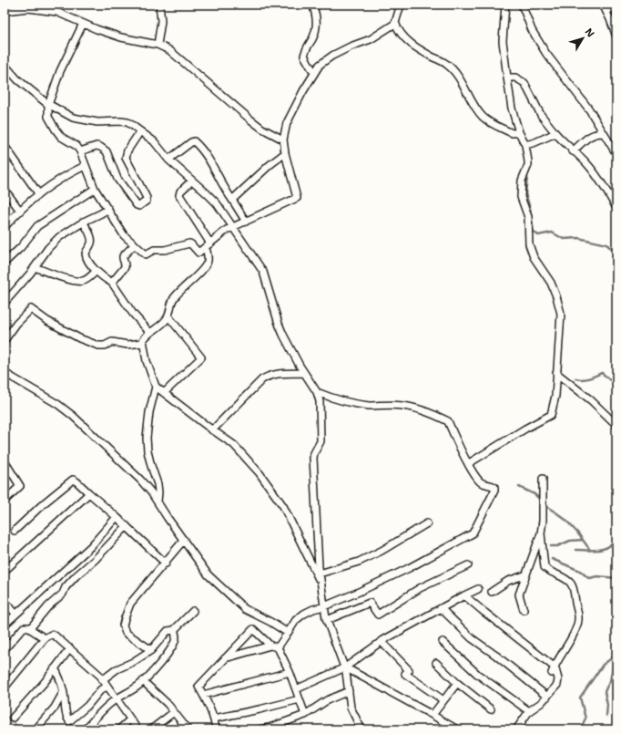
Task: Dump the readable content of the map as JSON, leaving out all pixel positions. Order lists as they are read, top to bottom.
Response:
{
  "north": "top right"
}
